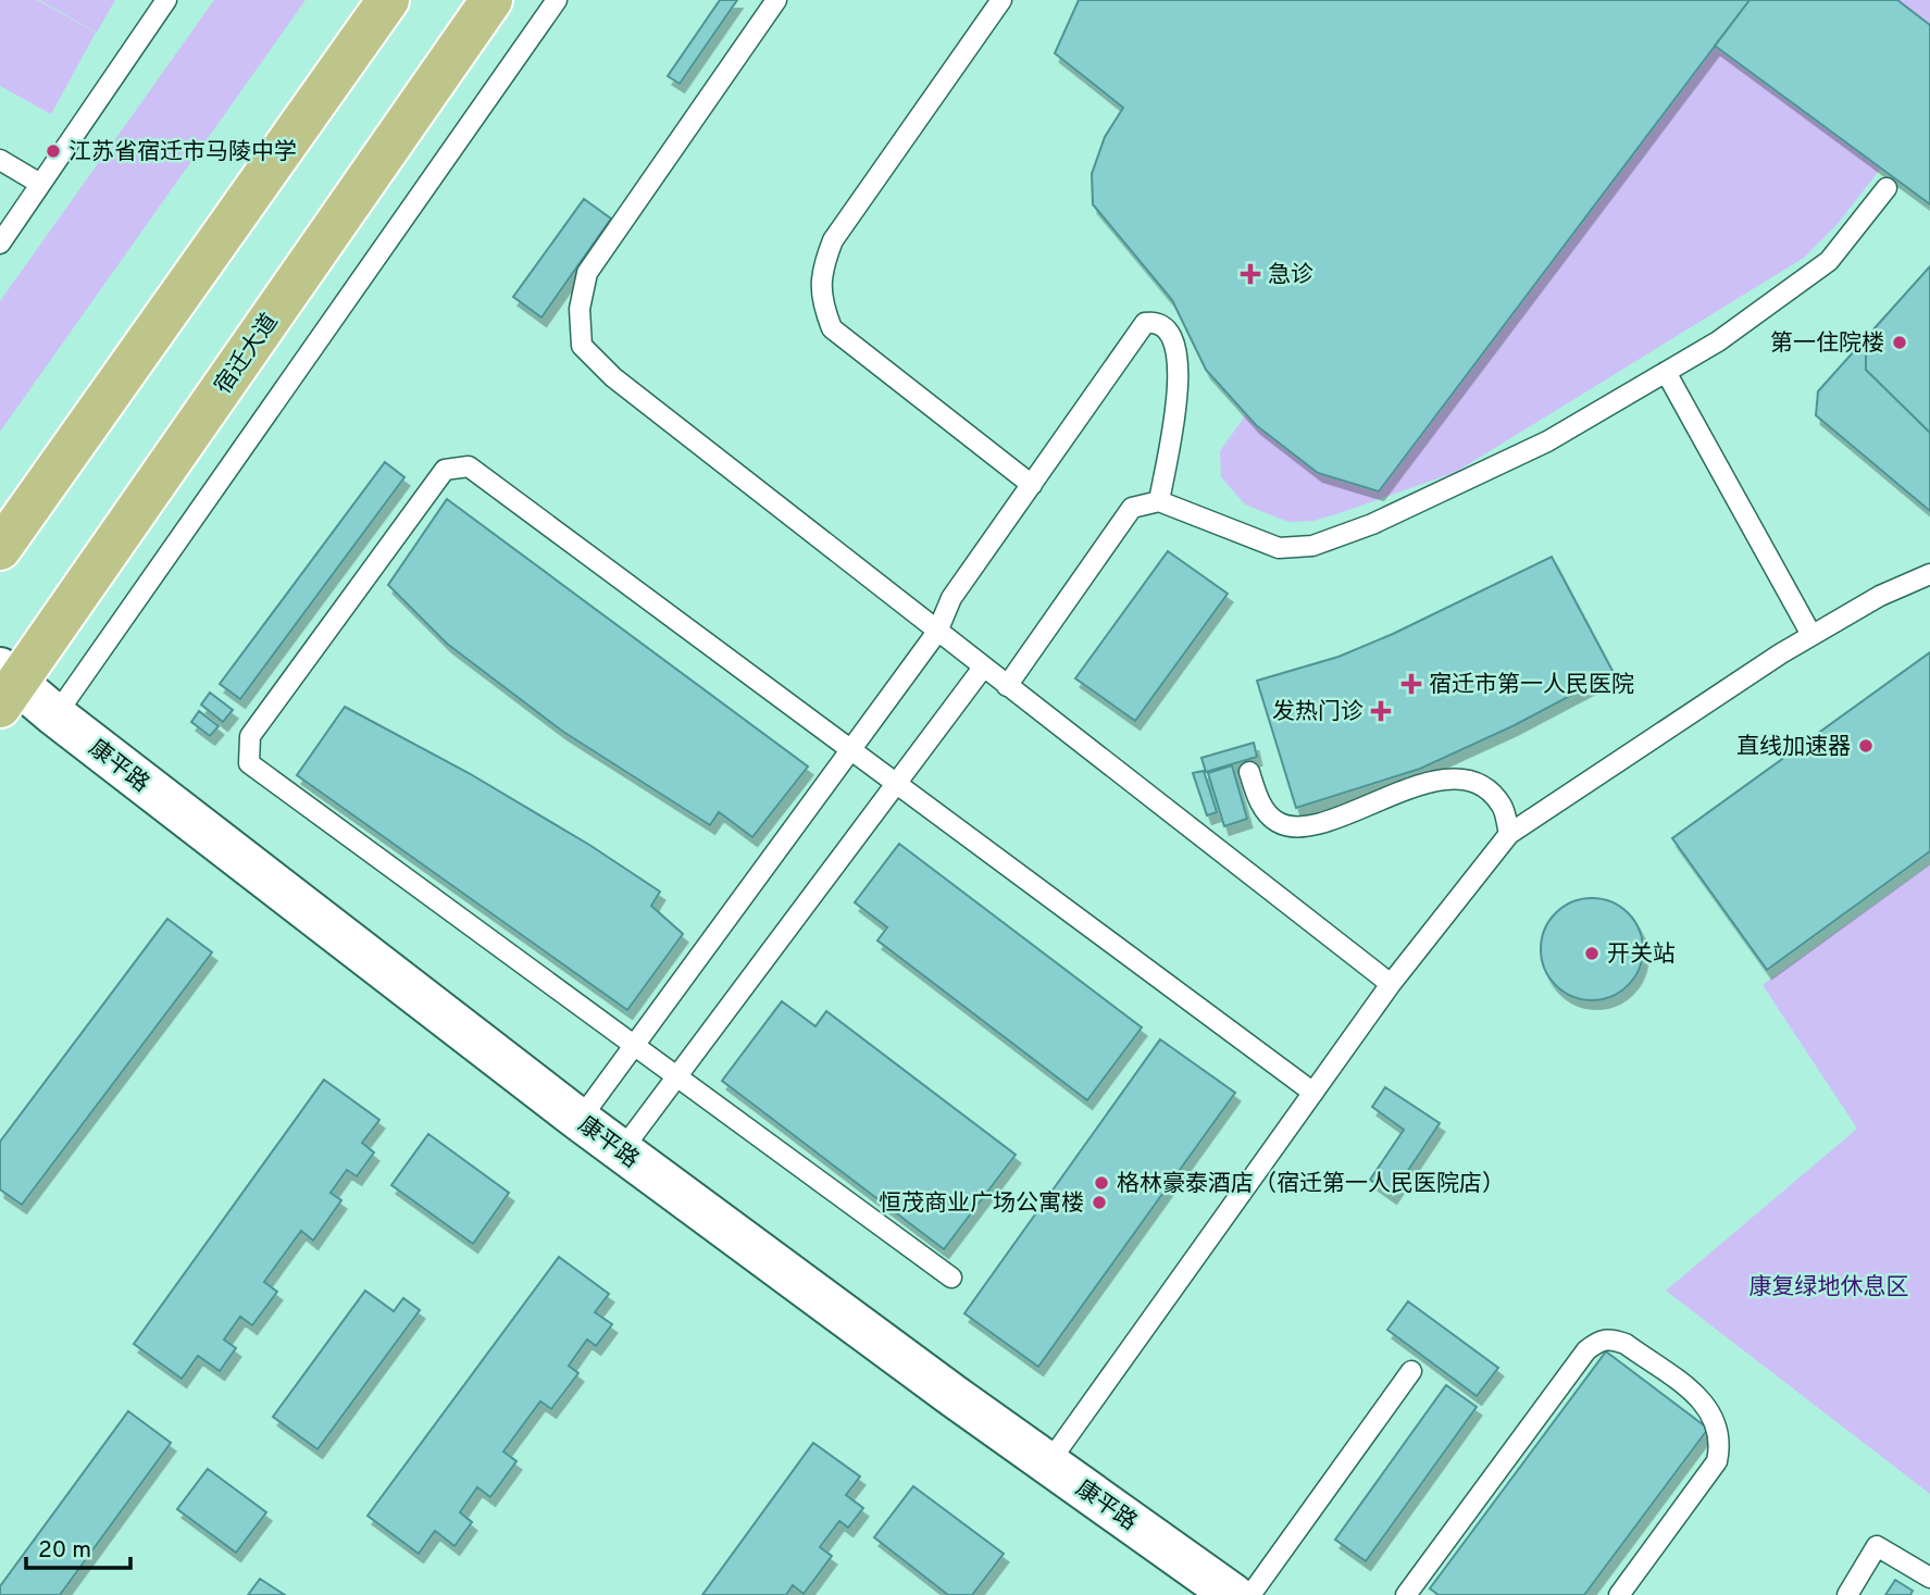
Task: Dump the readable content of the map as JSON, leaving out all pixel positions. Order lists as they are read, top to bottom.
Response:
{
  "streets": {
    "main road": ["宿迁大道"],
    "street": ["康平路"]
  },
  "crossings": [
    ["宿迁大道", "康平路"]
  ],
  "parks": ["康复绿地休息区"],
  "places": {
    "other": [
      "江苏省宿迁市马陵中学",
      "第一住院楼",
      "直线加速器",
      "开关站",
      "格林豪泰酒店（宿迁第一人民医院店）",
      "恒茂商业广场公寓楼"
    ],
    "health": ["急诊", "宿迁市第一人民医院", "发热门诊"]
  },
  "scale_bar": "20 m"
}
